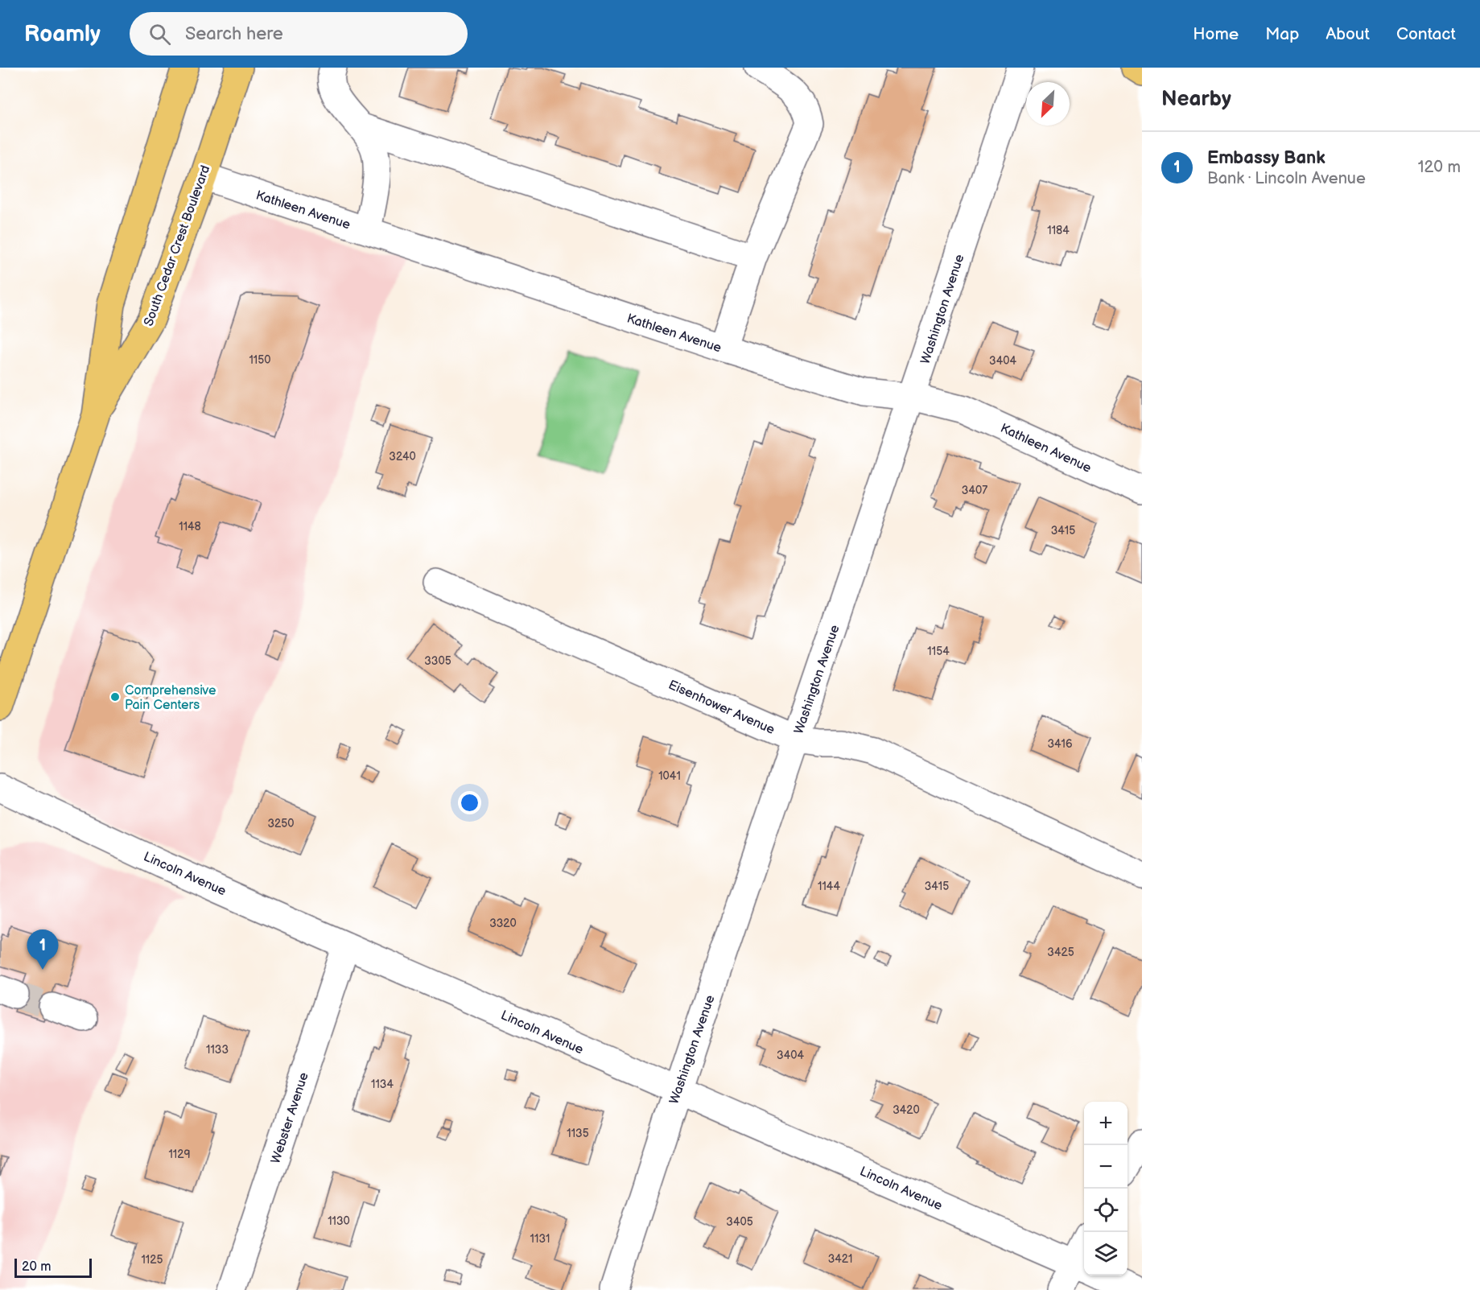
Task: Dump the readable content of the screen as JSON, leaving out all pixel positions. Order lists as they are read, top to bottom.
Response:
{
  "streets": {
    "main road": ["South Cedar Crest Boulevard"],
    "street": [
      "Kathleen Avenue",
      "Washington Avenue",
      "Eisenhower Avenue",
      "Lincoln Avenue",
      "Webster Avenue"
    ]
  },
  "crossings": [
    ["Kathleen Avenue", "South Cedar Crest Boulevard"],
    ["Kathleen Avenue", "Washington Avenue"],
    ["Washington Avenue", "Eisenhower Avenue"],
    ["Washington Avenue", "Lincoln Avenue"],
    ["Lincoln Avenue", "Webster Avenue"]
  ],
  "places": ["Comprehensive Pain Centers"],
  "house_numbers": [
    "1184",
    "1150",
    "3404",
    "3240",
    "3407",
    "1148",
    "3415",
    "1154",
    "3305",
    "3416",
    "1041",
    "3250",
    "1144",
    "3415",
    "3320",
    "3425",
    "1133",
    "3404",
    "1134",
    "3420",
    "1135",
    "1129",
    "1130",
    "3405",
    "1131",
    "3421",
    "1125"
  ],
  "scale_bar": "20 m",
  "north": "bottom left",
  "page": {
    "header": "Roamly",
    "search": "Search here",
    "nav": [
      "Home",
      "Map",
      "About",
      "Contact"
    ],
    "heading": "Nearby",
    "list": [
      {
        "mark": "1",
        "name": "Embassy Bank",
        "note": "Bank · Lincoln Avenue",
        "value": "120 m"
      }
    ],
    "pins": "1",
    "map_buttons": ["+", "−"],
    "scale": "20 m"
  }
}
